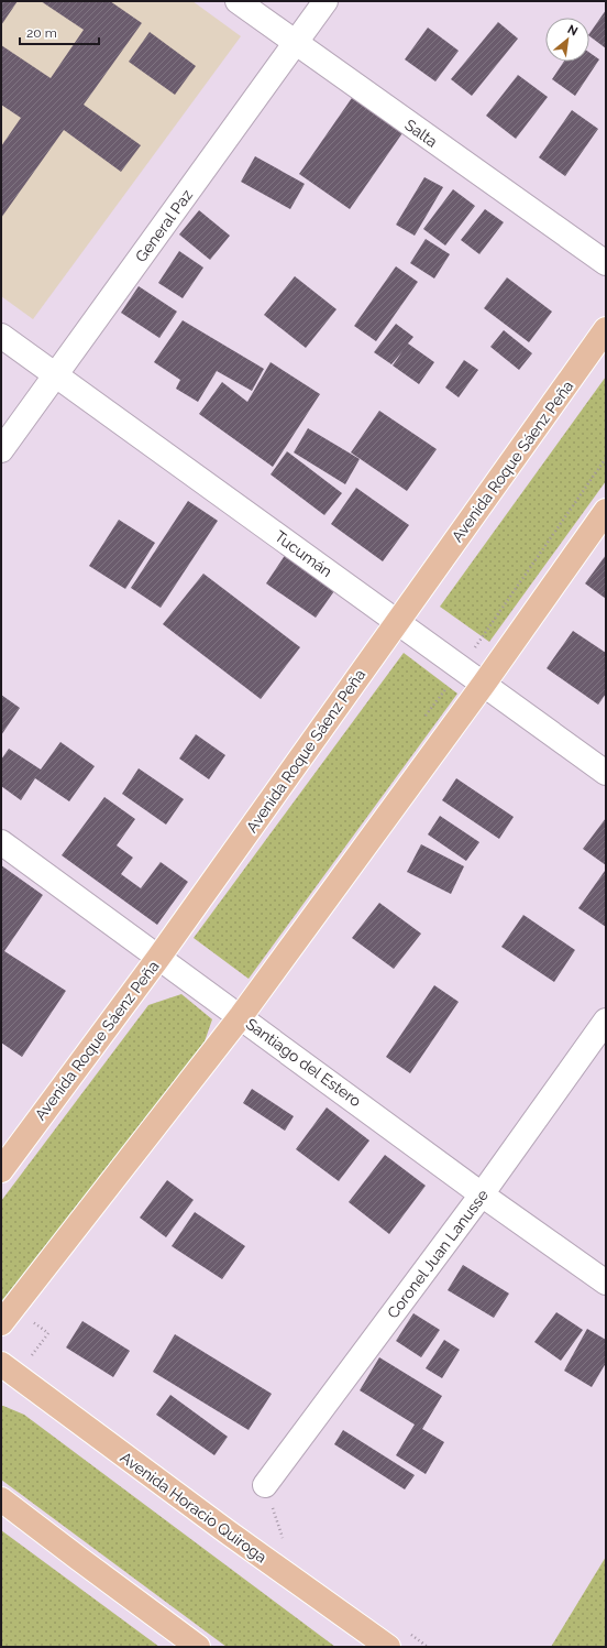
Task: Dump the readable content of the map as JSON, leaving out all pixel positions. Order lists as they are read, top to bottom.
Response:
{
  "streets": {
    "main road": ["Avenida Roque Sáenz Peña", "Avenida Horacio Quiroga"],
    "street": [
      "Salta",
      "General Paz",
      "Tucumán",
      "Santiago del Estero",
      "Coronel Juan Lanusse"
    ]
  },
  "crossings": [
    ["Salta", "General Paz"],
    ["General Paz", "Tucumán"],
    ["Avenida Roque Sáenz Peña", "Tucumán"],
    ["Avenida Roque Sáenz Peña", "Santiago del Estero"],
    ["Santiago del Estero", "Coronel Juan Lanusse"]
  ],
  "scale_bar": "20 m",
  "north": "top right"
}
